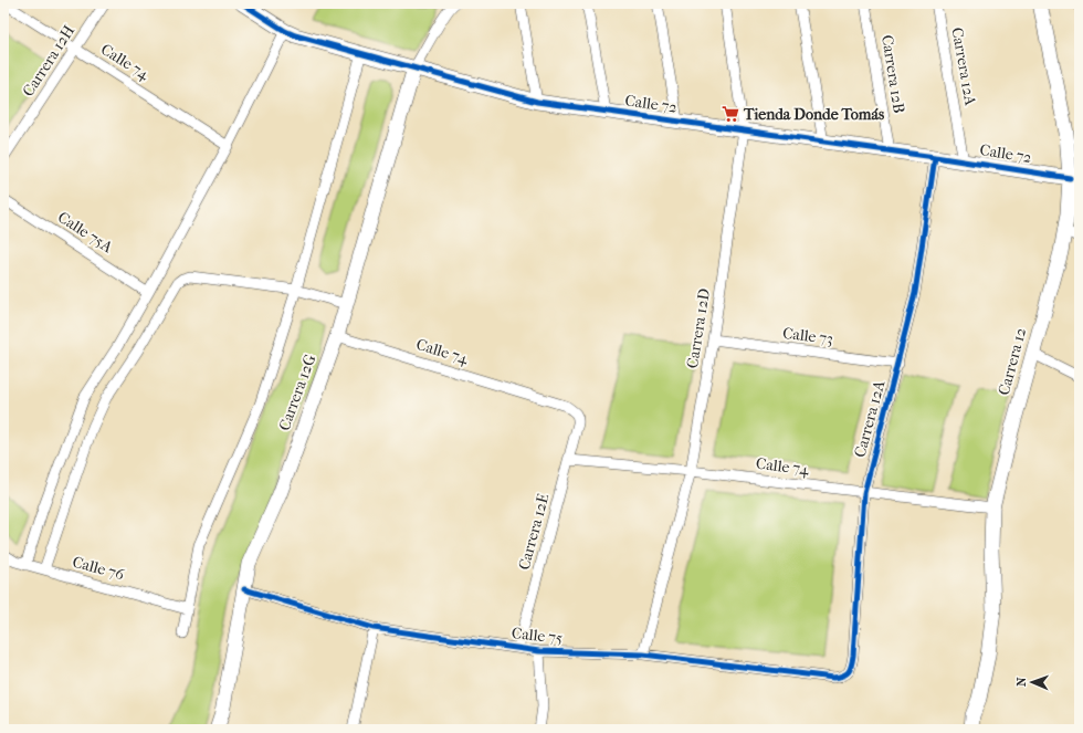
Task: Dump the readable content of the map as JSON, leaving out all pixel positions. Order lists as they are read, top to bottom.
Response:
{
  "streets": {
    "street": [
      "Carrera 12H",
      "Calle 74",
      "Carrera 12A",
      "Carrera 12B",
      "Calle 72",
      "Calle 75A",
      "Carrera 12D",
      "Calle 73",
      "Carrera 12",
      "Carrera 12G",
      "Carrera 12E",
      "Calle 76",
      "Calle 75"
    ]
  },
  "crossings": [
    ["Carrera 12H", "Calle 74"],
    ["Calle 74", "Carrera 12A"],
    ["Calle 74", "Carrera 12D"],
    ["Calle 74", "Carrera 12"],
    ["Calle 74", "Carrera 12G"],
    ["Calle 74", "Carrera 12E"],
    ["Carrera 12A", "Calle 72"],
    ["Carrera 12A", "Calle 73"],
    ["Carrera 12A", "Calle 75"],
    ["Carrera 12B", "Calle 72"],
    ["Calle 72", "Carrera 12D"],
    ["Calle 72", "Carrera 12"],
    ["Calle 72", "Carrera 12G"],
    ["Carrera 12D", "Calle 73"],
    ["Carrera 12D", "Calle 75"],
    ["Carrera 12G", "Calle 76"],
    ["Carrera 12G", "Calle 75"],
    ["Carrera 12E", "Calle 75"]
  ],
  "places": {
    "supermarket": ["Tienda Donde Tomás"]
  },
  "north": "left"
}
